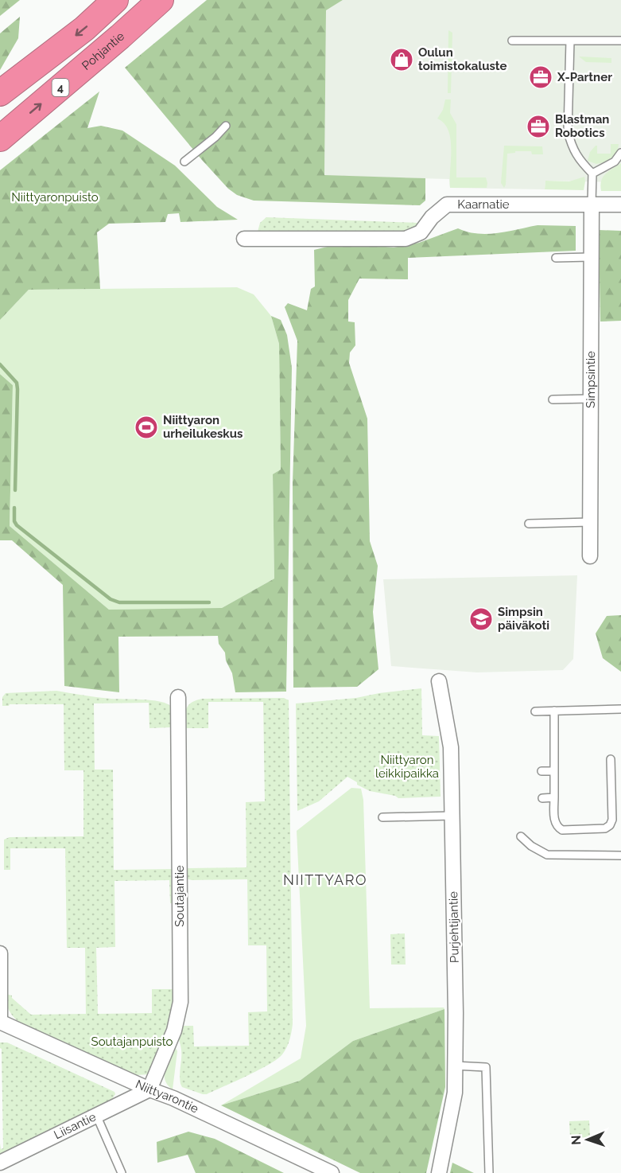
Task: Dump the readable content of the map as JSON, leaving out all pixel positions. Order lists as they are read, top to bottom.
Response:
{
  "streets": {
    "highway": ["Pohjantie", "4"],
    "street": [
      "Kaarnatie",
      "Simpsintie",
      "Soutajantie",
      "Purjehtijantie",
      "Niittyarontie",
      "Liisantie"
    ]
  },
  "crossings": [
    ["Kaarnatie", "Simpsintie"],
    ["Soutajantie", "Niittyarontie"],
    ["Soutajantie", "Liisantie"],
    ["Niittyarontie", "Liisantie"]
  ],
  "districts": ["NIITTYARO"],
  "parks": ["Niittyaronpuisto", "Niittyaron leikkipaikka", "Soutajanpuisto"],
  "places": {
    "shop": ["Oulun toimistokaluste"],
    "office": ["X-Partner", "Blastman Robotics"],
    "sports": ["Niittyaron urheilukeskus"],
    "school or university": ["Simpsin päiväkoti"]
  },
  "north": "left"
}
